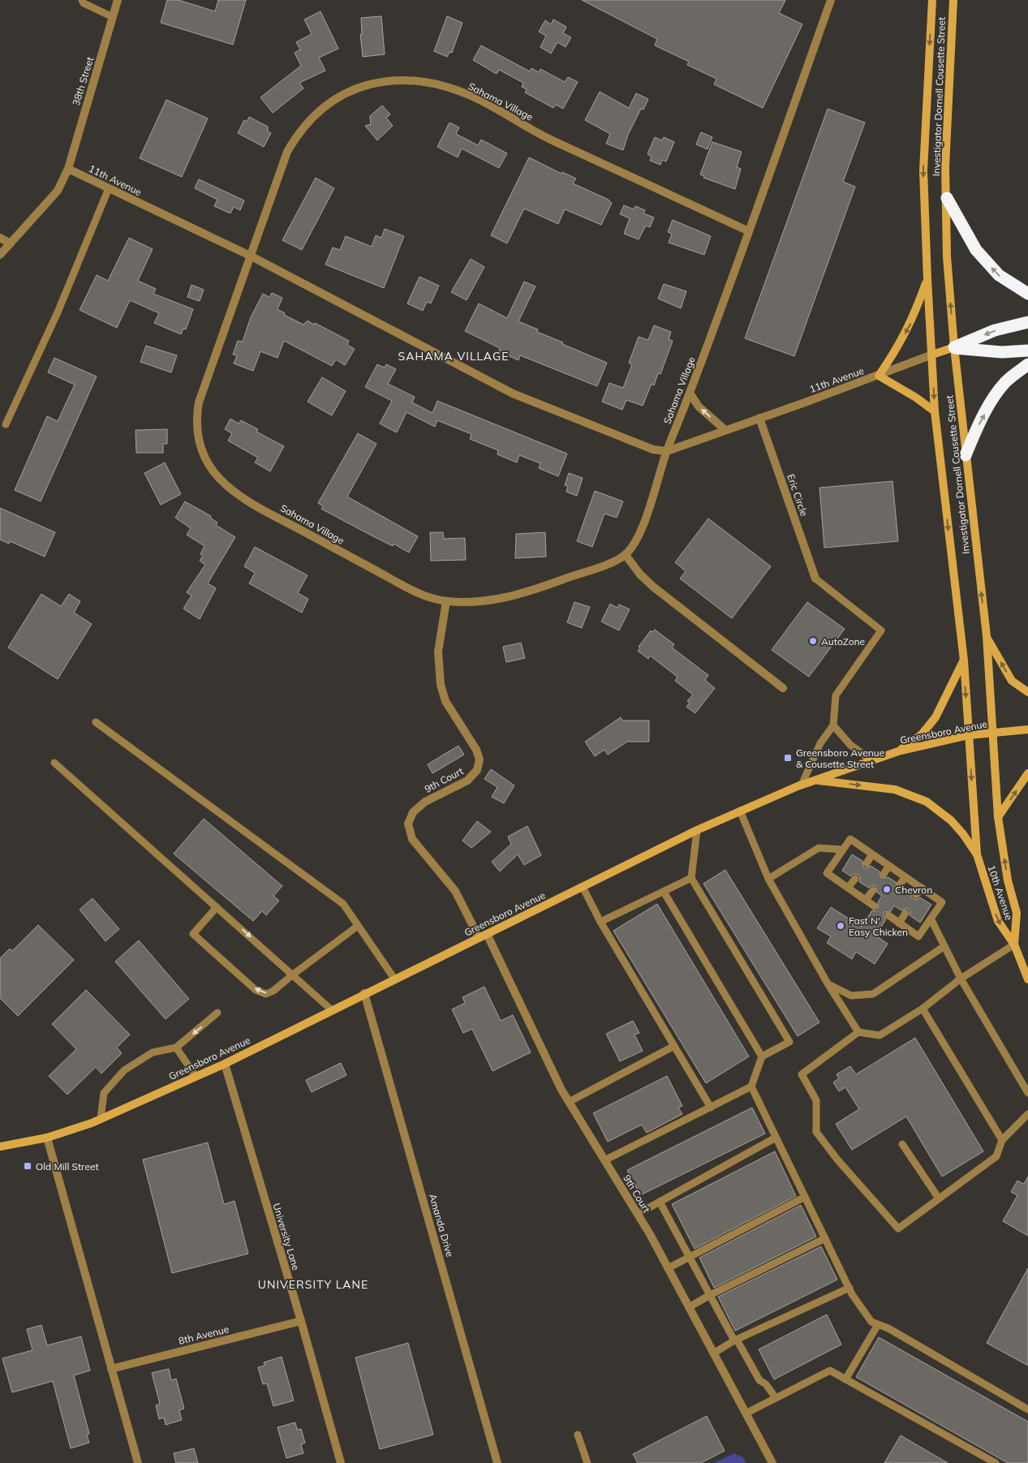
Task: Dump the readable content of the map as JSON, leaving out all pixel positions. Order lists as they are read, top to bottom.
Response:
{
  "streets": {
    "main road": [
      "Investigator Dornell Cousette Street",
      "11th Avenue",
      "Greensboro Avenue",
      "10th Avenue"
    ],
    "street": [
      "38th Street",
      "Sahama Village",
      "Eric Circle",
      "9th Court",
      "Amanda Drive",
      "University Lane",
      "8th Avenue"
    ]
  },
  "crossings": [
    ["38th Street", "11th Avenue"],
    ["Investigator Dornell Cousette Street", "11th Avenue"],
    ["Investigator Dornell Cousette Street", "Greensboro Avenue"],
    ["Investigator Dornell Cousette Street", "10th Avenue"],
    ["Sahama Village", "11th Avenue"],
    ["Sahama Village", "9th Court"],
    ["11th Avenue", "Eric Circle"],
    ["Greensboro Avenue", "9th Court"],
    ["Greensboro Avenue", "Amanda Drive"],
    ["Greensboro Avenue", "University Lane"],
    ["University Lane", "8th Avenue"]
  ],
  "one_way": ["10th Avenue"],
  "districts": ["SAHAMA VILLAGE", "UNIVERSITY LANE"],
  "places": {
    "other": ["AutoZone", "Chevron", "Fast N' Easy Chicken"],
    "transit": ["Greensboro Avenue & Cousette Street", "Old Mill Street"]
  }
}
